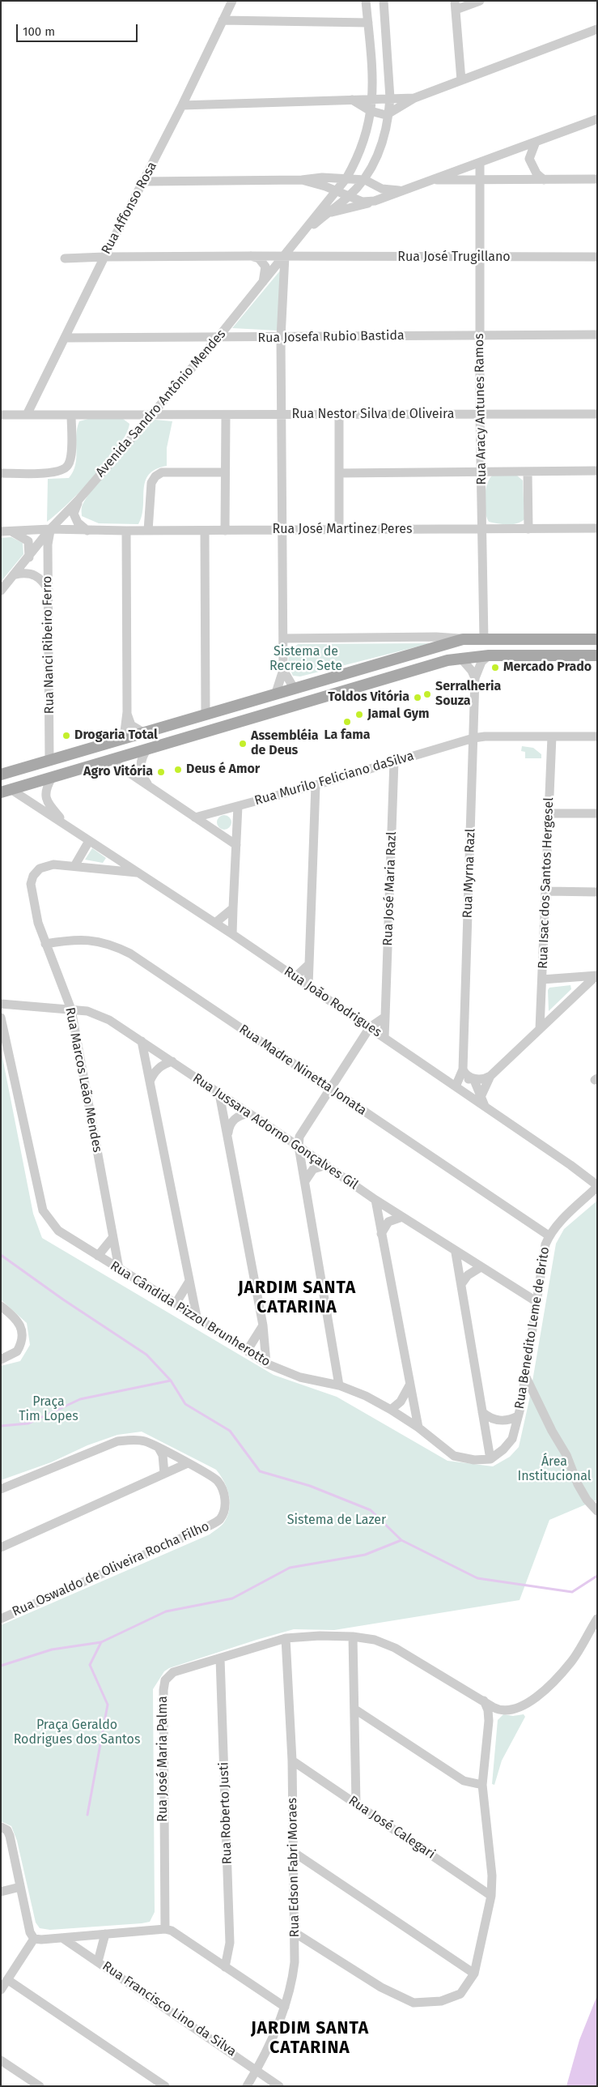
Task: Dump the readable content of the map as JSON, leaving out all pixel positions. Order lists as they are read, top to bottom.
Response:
{
  "streets": {
    "street": [
      "Rua Affonso Rosa",
      "Rua José Trugillano",
      "Rua Josefa Rubio Bastida",
      "Avenida Sandro Antônio Mendes",
      "Rua Aracy Antunes Ramos",
      "Rua Nestor Silva de Oliveira",
      "Rua José Martinez Peres",
      "Rua Nanci Ribeiro Ferro",
      "Rua Murilo Feliciano daSilva",
      "Rua Myrna Razl",
      "Rua Isac dos Santos Hergesel",
      "Rua José Maria Razl",
      "Rua João Rodrigues",
      "Rua Madre Ninetta Jonata",
      "Rua Marcos Leão Mendes",
      "Rua Jussara Adorno Gonçalves Gil",
      "Rua Cândida Pizzol Brunherotto",
      "Rua Benedito Leme de Brito",
      "Rua Oswaldo de Oliveira Rocha Filho",
      "Rua José Maria Palma",
      "Rua Roberto Justi",
      "Rua José Calegari",
      "Rua Edson Fabri Moraes",
      "Rua Francisco Lino da Silva"
    ]
  },
  "crossings": [
    ["Rua Affonso Rosa", "Rua José Trugillano"],
    ["Rua Affonso Rosa", "Rua Josefa Rubio Bastida"],
    ["Rua Affonso Rosa", "Rua Nestor Silva de Oliveira"],
    ["Rua José Trugillano", "Avenida Sandro Antônio Mendes"],
    ["Rua José Trugillano", "Rua Aracy Antunes Ramos"],
    ["Rua Josefa Rubio Bastida", "Avenida Sandro Antônio Mendes"],
    ["Rua Josefa Rubio Bastida", "Rua Aracy Antunes Ramos"],
    ["Avenida Sandro Antônio Mendes", "Rua Nestor Silva de Oliveira"],
    ["Avenida Sandro Antônio Mendes", "Rua José Martinez Peres"],
    ["Avenida Sandro Antônio Mendes", "Rua Nanci Ribeiro Ferro"],
    ["Rua Aracy Antunes Ramos", "Rua Nestor Silva de Oliveira"],
    ["Rua Aracy Antunes Ramos", "Rua José Martinez Peres"],
    ["Rua José Martinez Peres", "Rua Nanci Ribeiro Ferro"],
    ["Rua Murilo Feliciano daSilva", "Rua Myrna Razl"],
    ["Rua Murilo Feliciano daSilva", "Rua Isac dos Santos Hergesel"],
    ["Rua Murilo Feliciano daSilva", "Rua José Maria Razl"],
    ["Rua Myrna Razl", "Rua João Rodrigues"],
    ["Rua José Maria Razl", "Rua João Rodrigues"],
    ["Rua João Rodrigues", "Rua Marcos Leão Mendes"],
    ["Rua João Rodrigues", "Rua Benedito Leme de Brito"],
    ["Rua Madre Ninetta Jonata", "Rua Marcos Leão Mendes"],
    ["Rua Madre Ninetta Jonata", "Rua Benedito Leme de Brito"],
    ["Rua Marcos Leão Mendes", "Rua Jussara Adorno Gonçalves Gil"],
    ["Rua Marcos Leão Mendes", "Rua Cândida Pizzol Brunherotto"],
    ["Rua Jussara Adorno Gonçalves Gil", "Rua Benedito Leme de Brito"],
    ["Rua Cândida Pizzol Brunherotto", "Rua Benedito Leme de Brito"],
    ["Rua José Maria Palma", "Rua Roberto Justi"],
    ["Rua José Maria Palma", "Rua Edson Fabri Moraes"],
    ["Rua José Calegari", "Rua Edson Fabri Moraes"],
    ["Rua Edson Fabri Moraes", "Rua Francisco Lino da Silva"]
  ],
  "districts": ["JARDIM SANTA CATARINA", "JARDIM SANTA CATARINA"],
  "parks": [
    "Sistema de Recreio Sete",
    "Praça Tim Lopes",
    "Área Institucional",
    "Sistema de Lazer",
    "Praça Geraldo Rodrigues dos Santos"
  ],
  "places": [
    "Mercado Prado",
    "Serralheria Souza",
    "Toldos Vitória",
    "Jamal Gym",
    "La fama",
    "Drogaria Total",
    "Assembléia de Deus",
    "Deus é Amor",
    "Agro Vitória"
  ],
  "scale_bar": "100 m"
}
